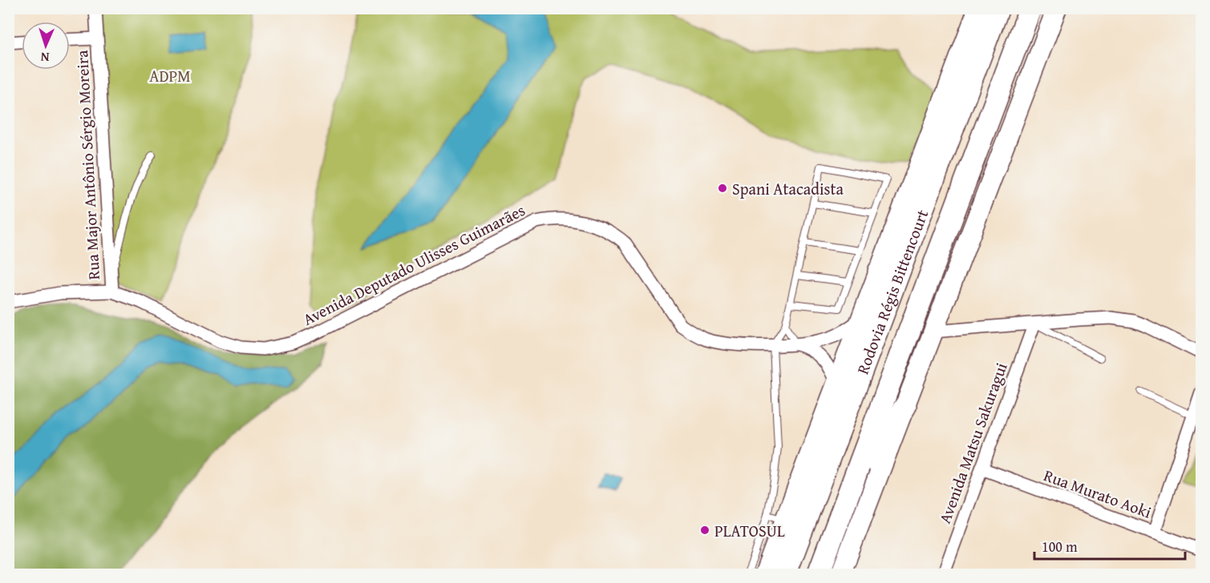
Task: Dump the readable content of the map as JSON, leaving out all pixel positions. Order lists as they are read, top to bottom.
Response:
{
  "streets": {
    "highway": ["Rodovia Régis Bittencourt"],
    "street": [
      "Rua Major Antônio Sérgio Moreira",
      "Avenida Deputado Ulisses Guimarães",
      "Avenida Matsu Sakuragui",
      "Rua Murato Aoki"
    ]
  },
  "crossings": [
    ["Rua Major Antônio Sérgio Moreira", "Avenida Deputado Ulisses Guimarães"],
    ["Avenida Matsu Sakuragui", "Rua Murato Aoki"]
  ],
  "parks": ["ADPM"],
  "places": ["Spani Atacadista", "PLATOSUL"],
  "scale_bar": "100 m",
  "north": "bottom"
}
